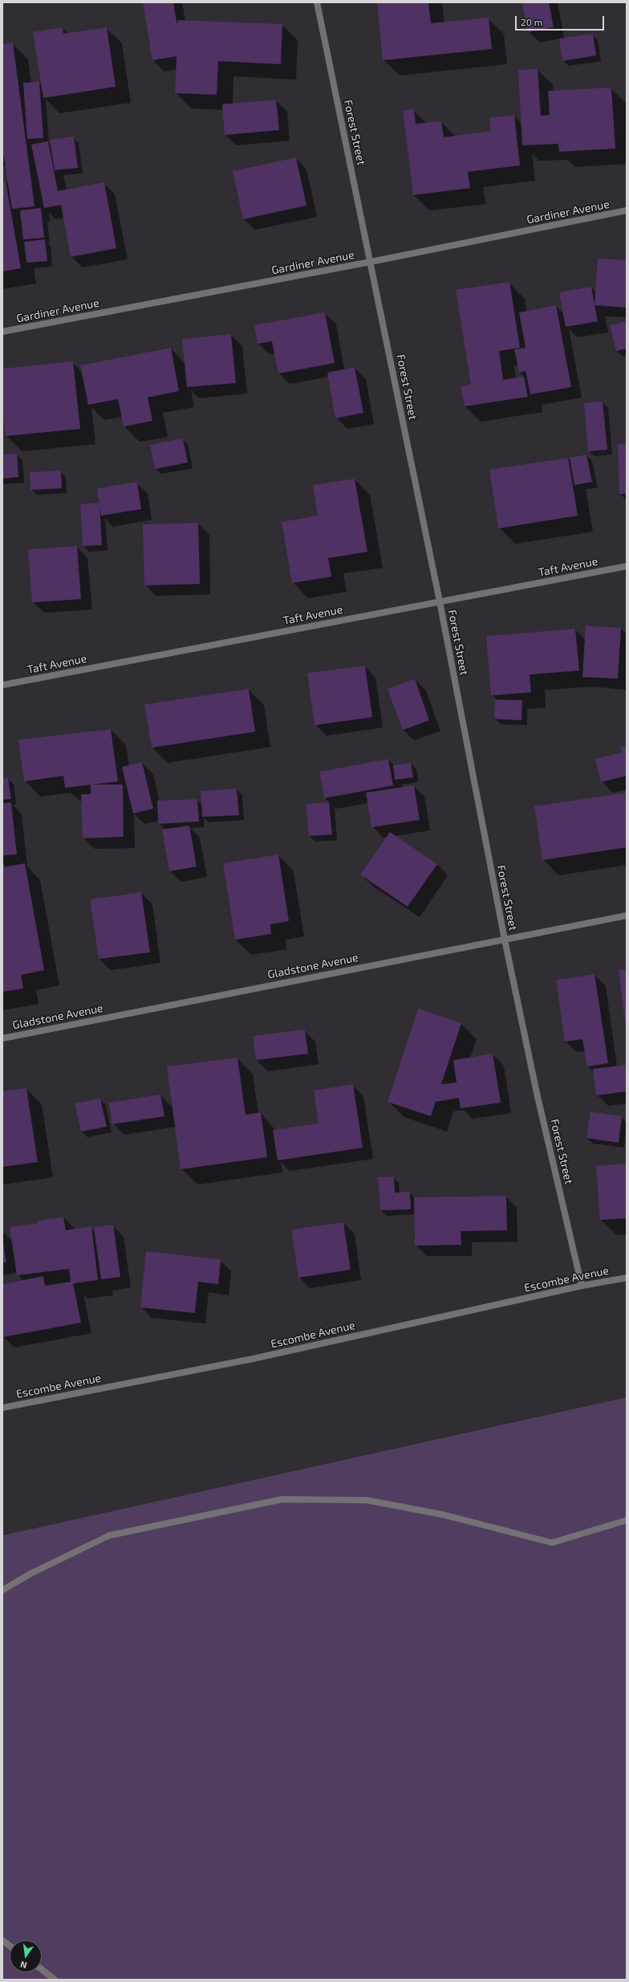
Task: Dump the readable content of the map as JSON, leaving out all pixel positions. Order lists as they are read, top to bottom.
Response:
{
  "streets": {
    "street": [
      "Forest Street",
      "Gardiner Avenue",
      "Taft Avenue",
      "Gladstone Avenue",
      "Escombe Avenue"
    ]
  },
  "crossings": [
    ["Forest Street", "Gardiner Avenue"],
    ["Forest Street", "Taft Avenue"],
    ["Forest Street", "Gladstone Avenue"],
    ["Forest Street", "Escombe Avenue"]
  ],
  "scale_bar": "20 m",
  "north": "bottom"
}
